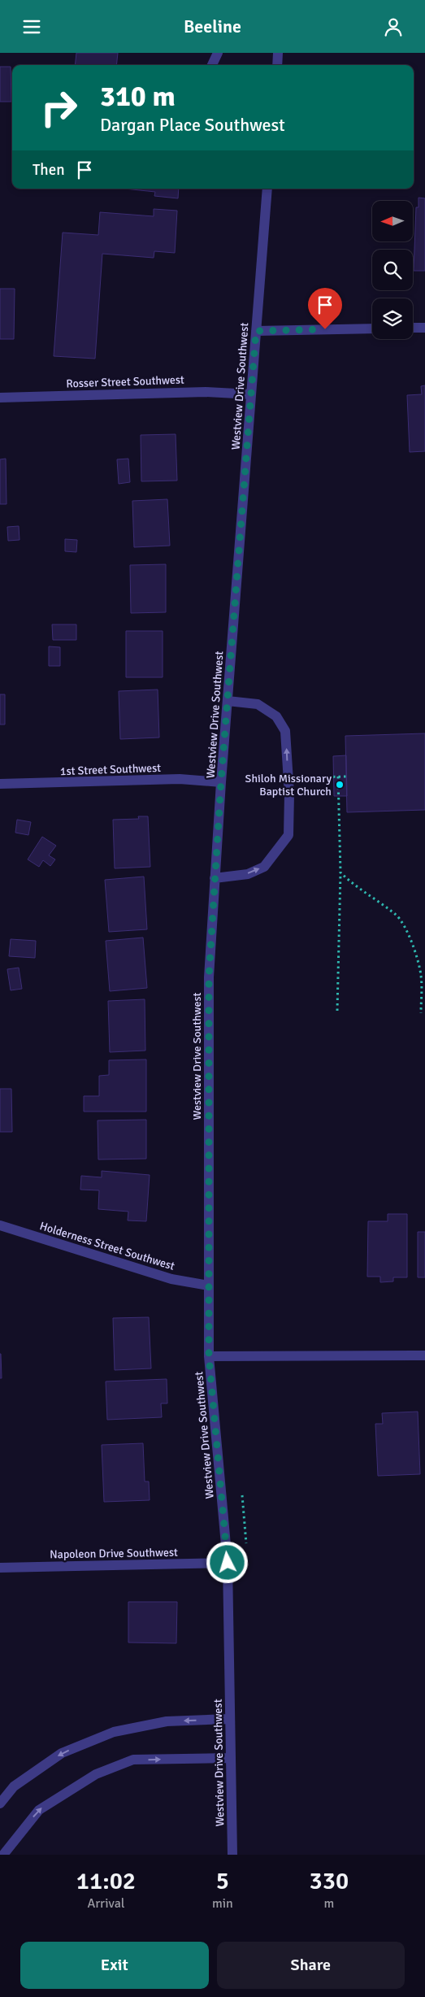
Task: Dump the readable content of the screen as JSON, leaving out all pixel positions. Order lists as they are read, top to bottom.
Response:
{
  "streets": {
    "street": [
      "Rosser Street Southwest",
      "Westview Drive Southwest",
      "1st Street Southwest",
      "Holderness Street Southwest",
      "Napoleon Drive Southwest"
    ]
  },
  "crossings": [
    ["Rosser Street Southwest", "Westview Drive Southwest"],
    ["Westview Drive Southwest", "1st Street Southwest"],
    ["Westview Drive Southwest", "Holderness Street Southwest"],
    ["Westview Drive Southwest", "Napoleon Drive Southwest"]
  ],
  "places": ["Shiloh Missionary Baptist Church"],
  "north": "left",
  "page": {
    "header": "Beeline",
    "turn": ["310 m", "Dargan Place Southwest"],
    "then": "Then",
    "eta": [
      "11:02",
      "Arrival",
      "5",
      "min",
      "330",
      "m"
    ],
    "buttons": ["Exit", "Share"]
  }
}
